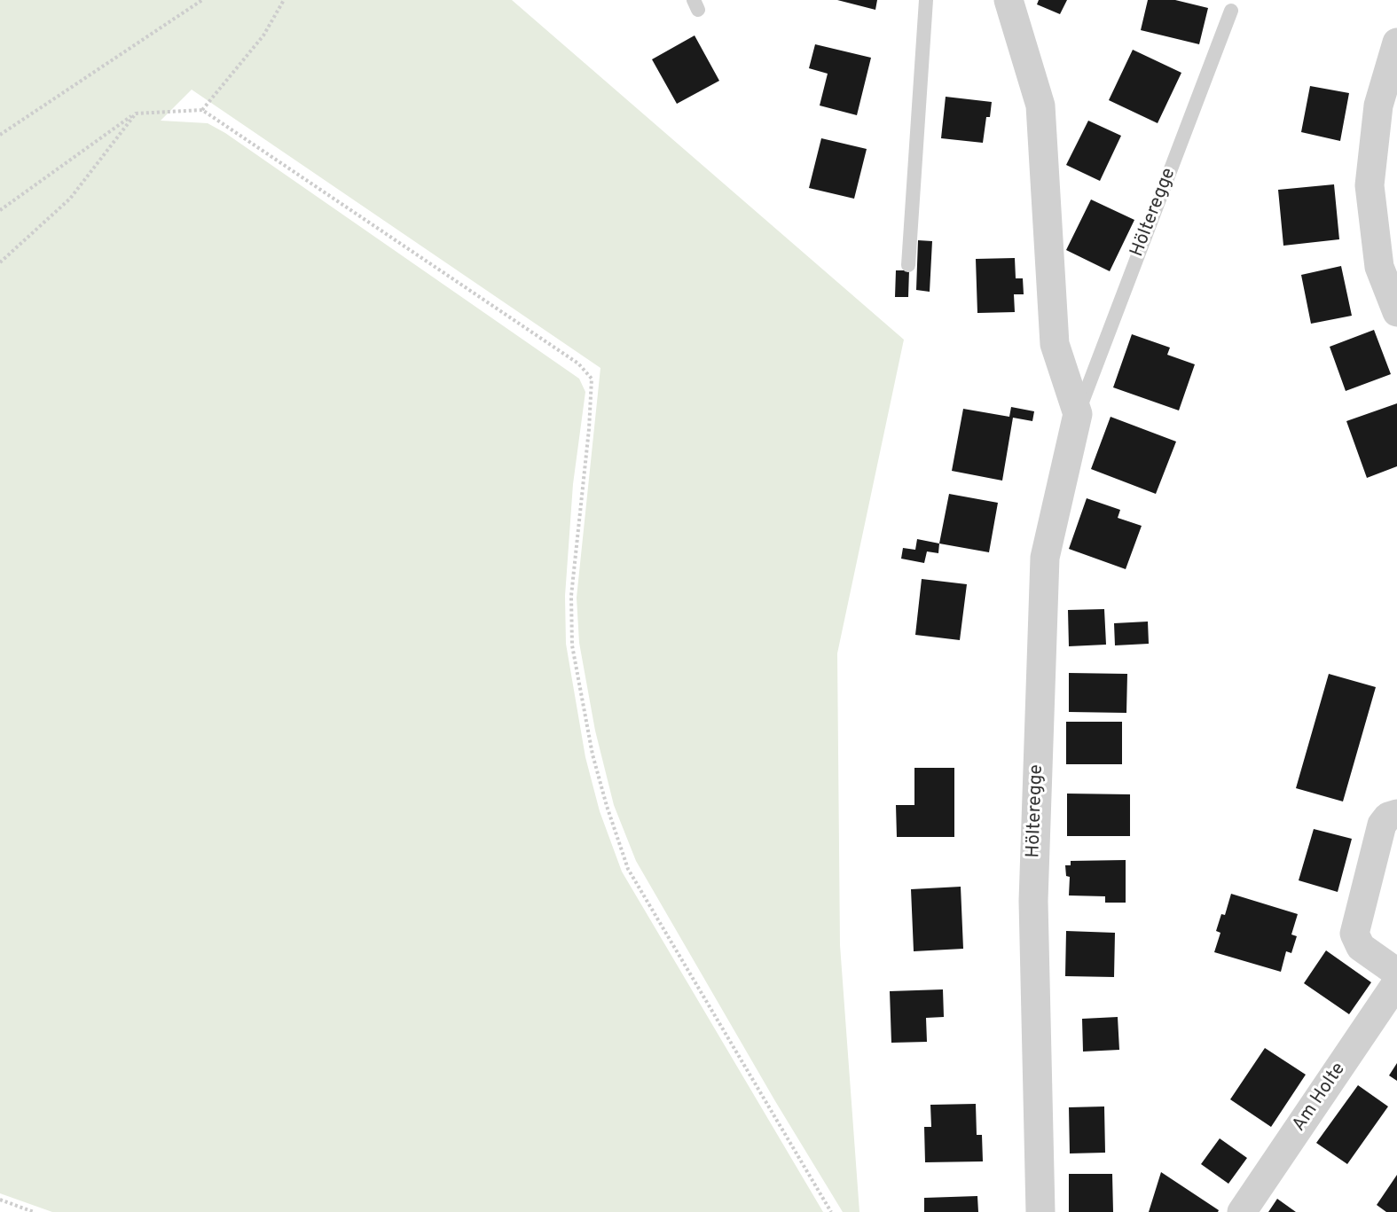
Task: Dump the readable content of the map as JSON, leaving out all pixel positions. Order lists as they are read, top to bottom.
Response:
{
  "streets": {
    "street": ["Hölteregge", "Am Holte"]
  }
}
